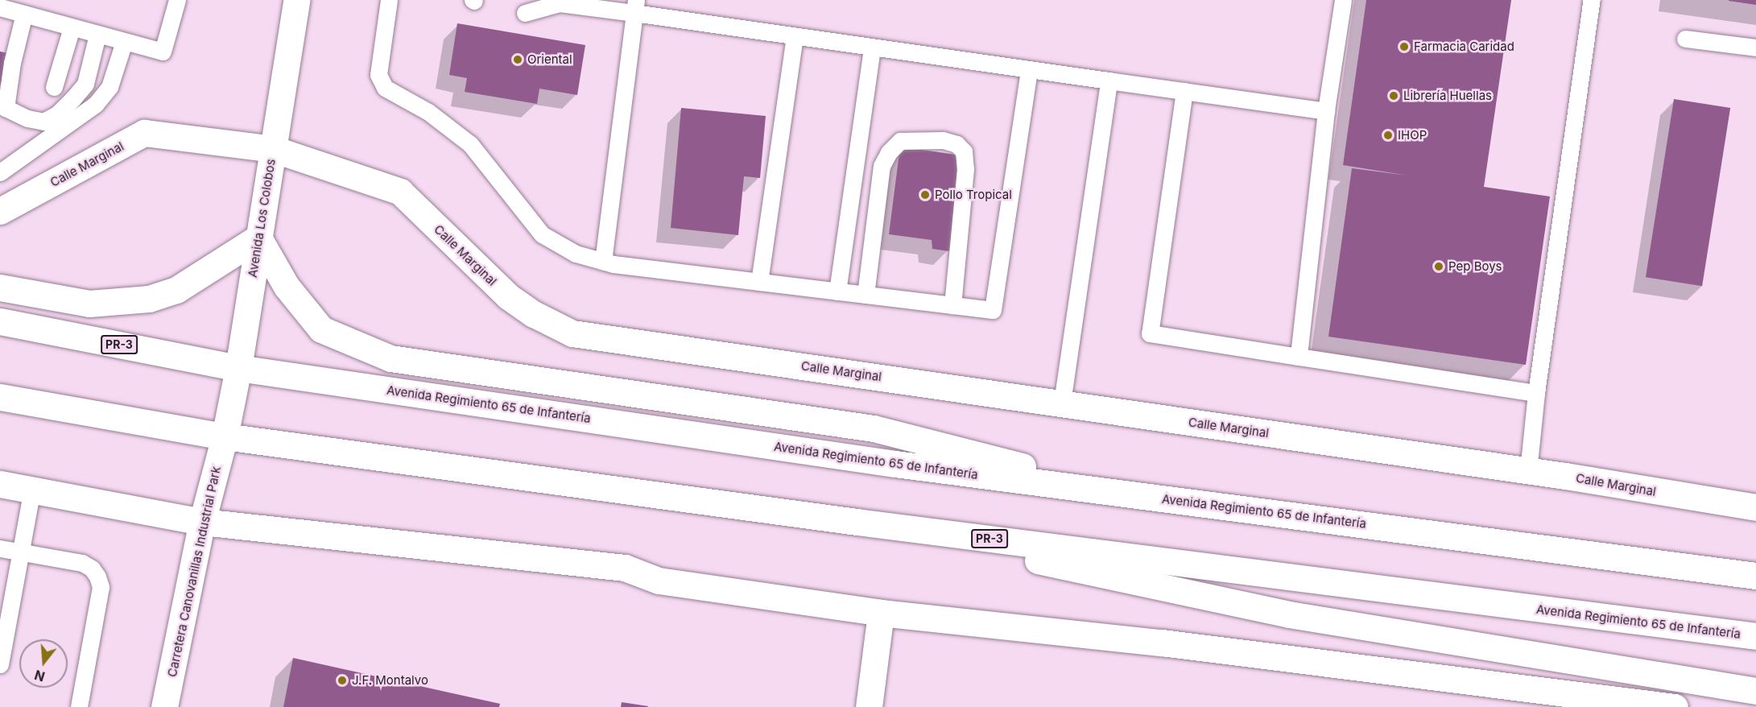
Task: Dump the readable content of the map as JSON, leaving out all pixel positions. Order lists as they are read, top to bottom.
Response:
{
  "streets": {
    "main road": [
      "Calle Marginal",
      "Avenida Los Colobos",
      "PR-3",
      "Avenida Regimiento 65 de Infantería",
      "Carretera Canovanillas Industrial Park"
    ]
  },
  "crossings": [
    ["Calle Marginal", "Avenida Los Colobos"],
    ["Avenida Los Colobos", "Avenida Regimiento 65 de Infantería"],
    ["Avenida Los Colobos", "Carretera Canovanillas Industrial Park"],
    ["Avenida Regimiento 65 de Infantería", "Carretera Canovanillas Industrial Park"]
  ],
  "places": [
    "Farmacia Caridad",
    "Oriental",
    "Librería Huellas",
    "IHOP",
    "Pollo Tropical",
    "Pep Boys",
    "J.F. Montalvo"
  ],
  "north": "bottom"
}
